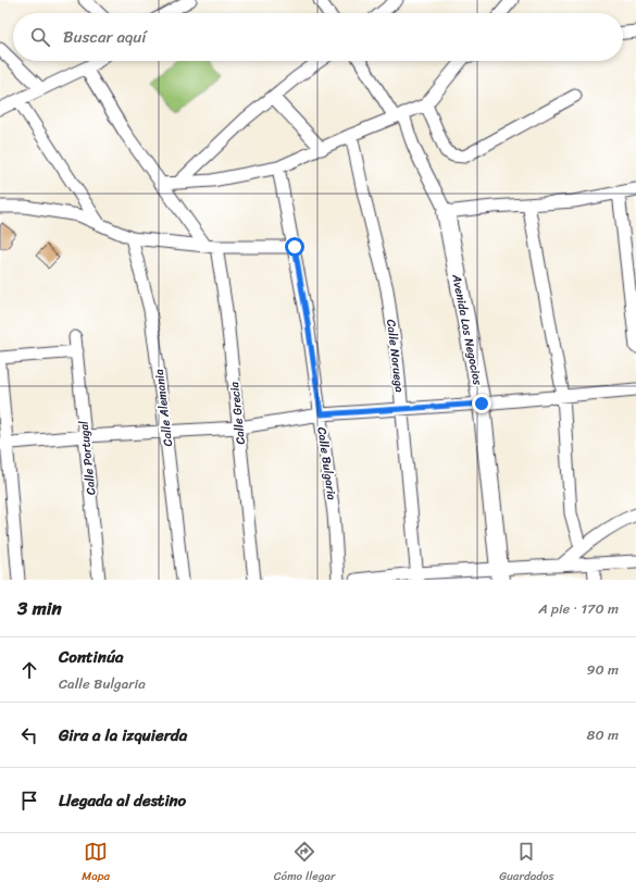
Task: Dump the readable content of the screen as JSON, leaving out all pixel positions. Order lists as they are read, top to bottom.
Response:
{
  "streets": {
    "street": [
      "Avenida Los Negocios",
      "Calle Noruega",
      "Calle Alemania",
      "Calle Grecia",
      "Calle Portugal",
      "Calle Bulgaria"
    ]
  },
  "page": {
    "search": "Buscar aquí",
    "heading": ["3 min", "A pie · 170 m"],
    "list": [
      ["Continúa", "Calle Bulgaria", "90 m"],
      ["Gira a la izquierda", "80 m"],
      "Llegada al destino"
    ],
    "nav": ["Mapa", "Cómo llegar", "Guardados"]
  }
}
